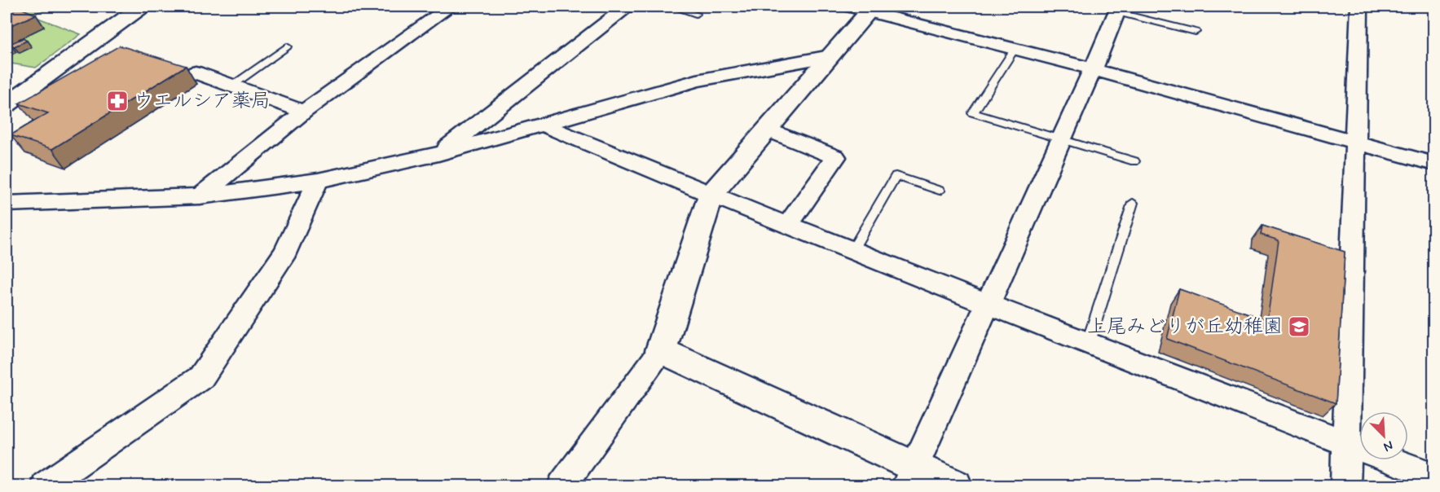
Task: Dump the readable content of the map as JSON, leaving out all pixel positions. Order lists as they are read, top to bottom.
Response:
{
  "places": {
    "pharmacy": ["ウエルシア薬局"],
    "school or university": ["上尾みどりが丘幼稚園"]
  },
  "north": "bottom right"
}
